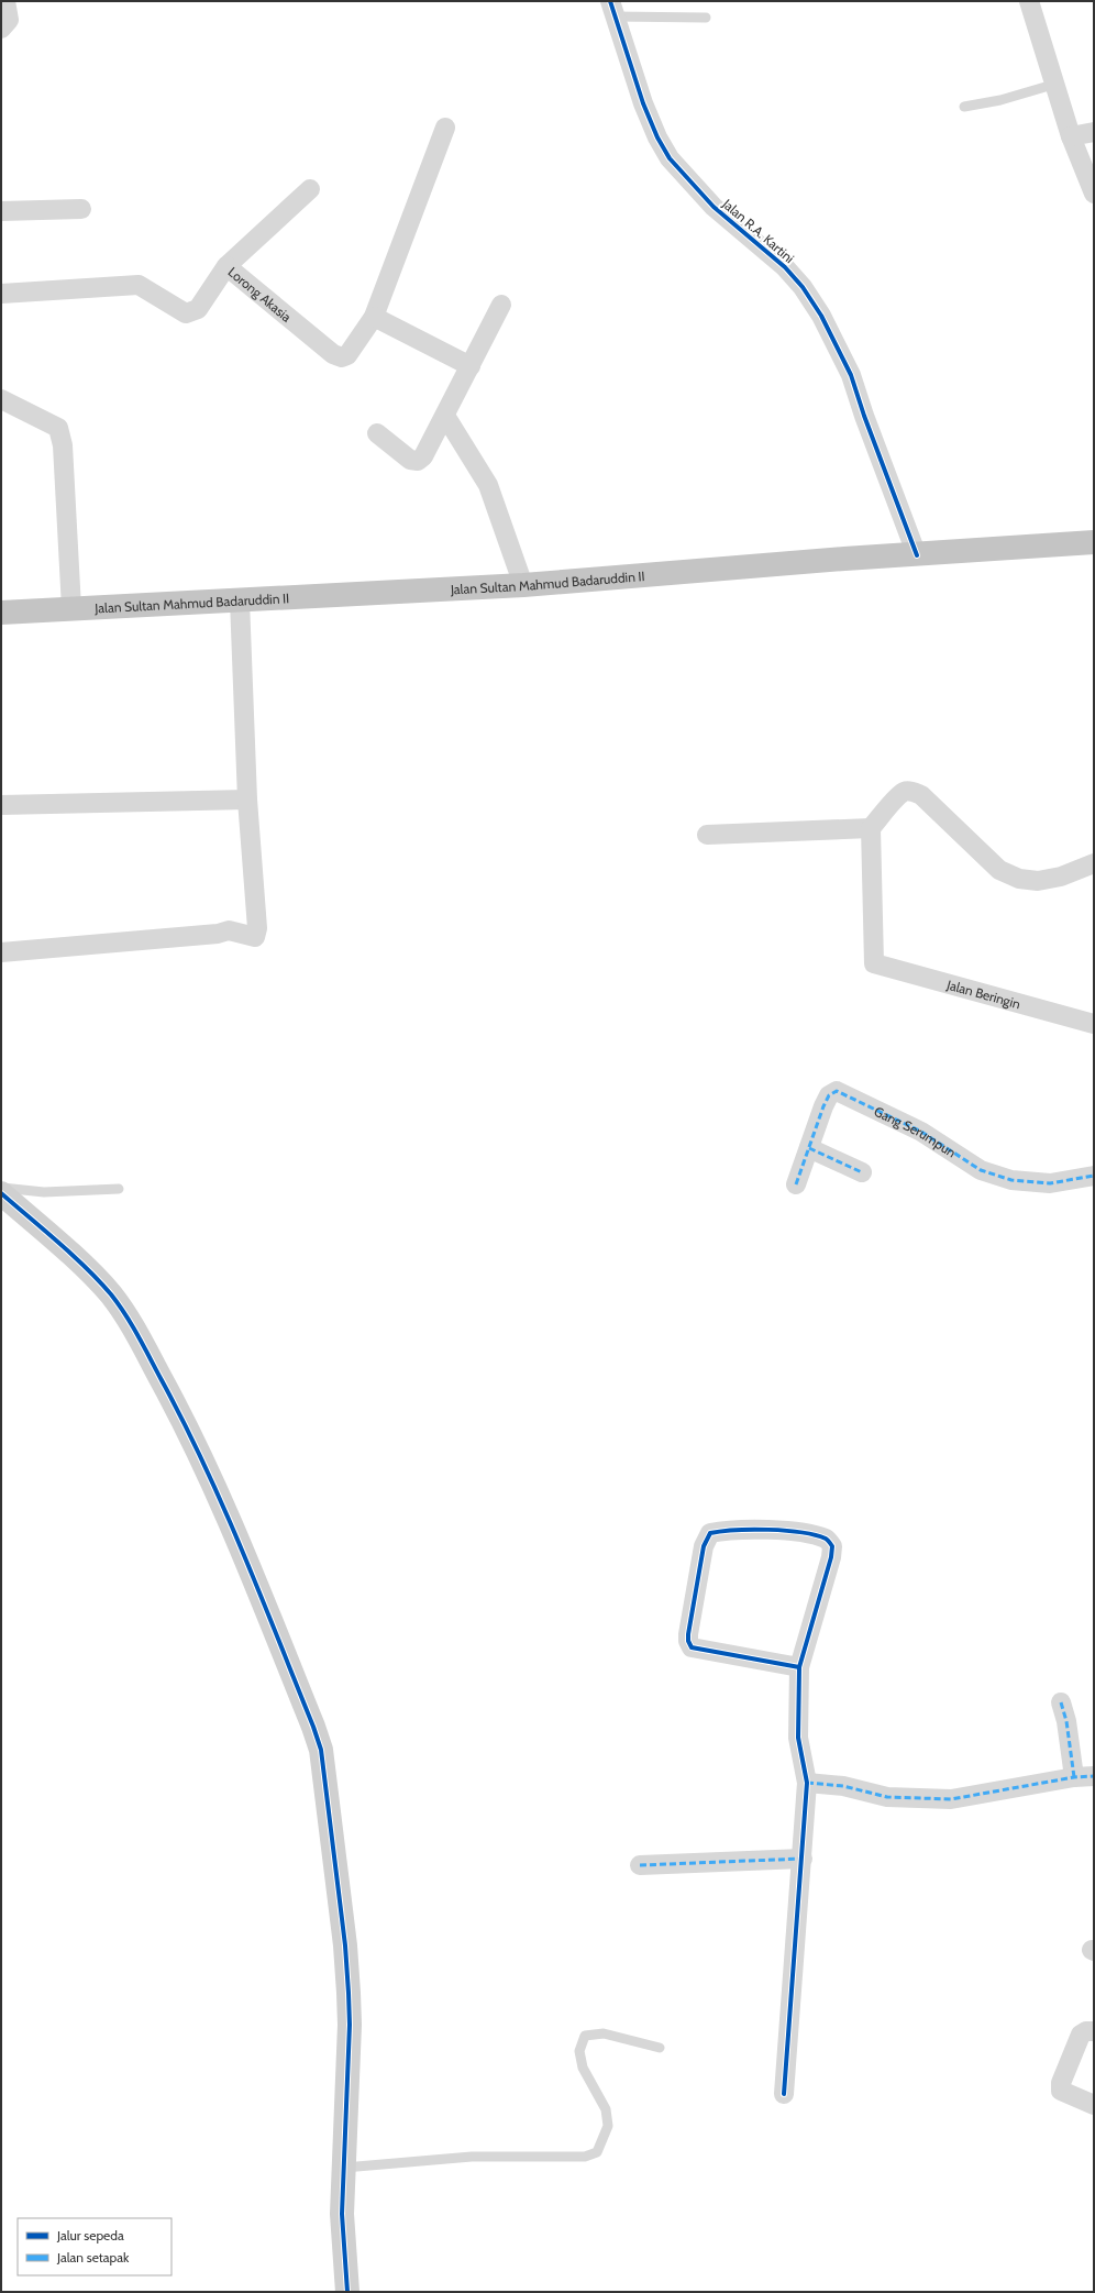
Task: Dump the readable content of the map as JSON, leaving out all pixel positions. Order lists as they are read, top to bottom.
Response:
{
  "streets": {
    "highway": ["Jalan Sultan Mahmud Badaruddin II"],
    "street": [
      "Jalan R.A. Kartini",
      "Lorong Akasia",
      "Jalan Beringin",
      "Gang Serumpun"
    ]
  },
  "crossings": [
    ["Jalan R.A. Kartini", "Jalan Sultan Mahmud Badaruddin II"]
  ],
  "legend": ["Jalur sepeda", "Jalan setapak"]
}
